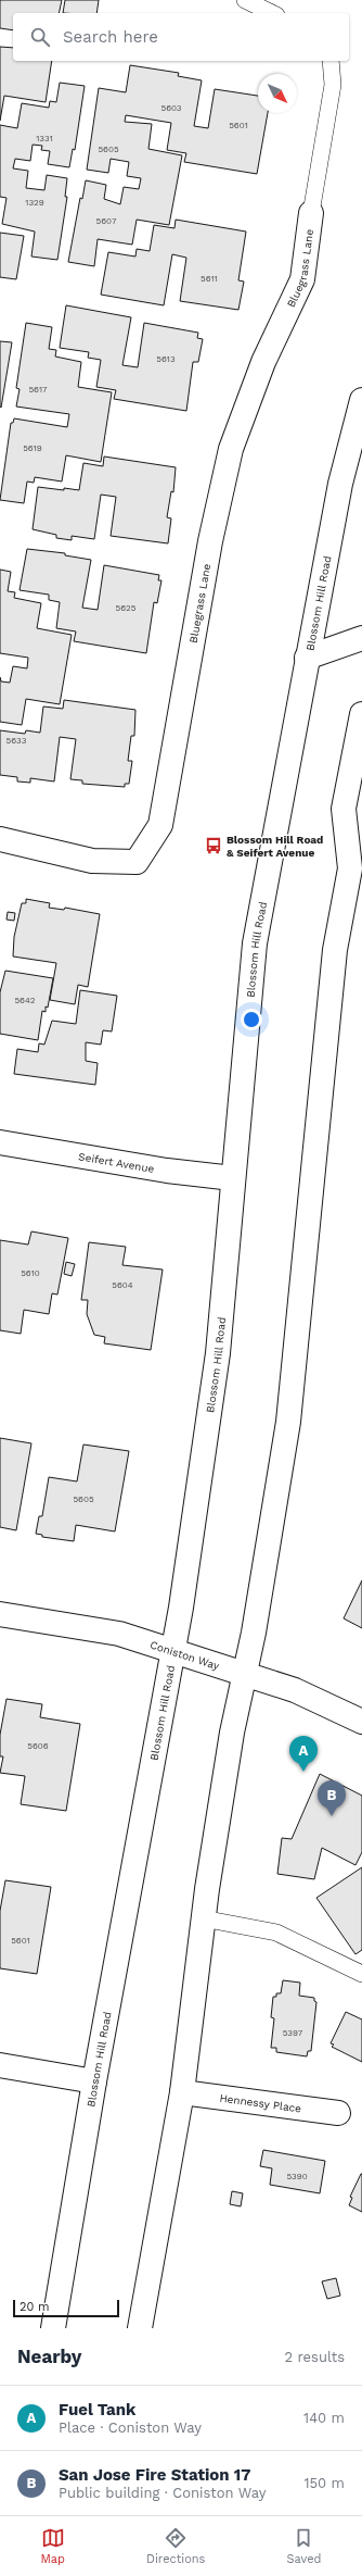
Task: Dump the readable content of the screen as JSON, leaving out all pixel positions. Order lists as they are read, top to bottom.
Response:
{
  "streets": {
    "main road": [
      "Bluegrass Lane",
      "Blossom Hill Road",
      "Seifert Avenue",
      "Coniston Way",
      "Hennessy Place"
    ]
  },
  "crossings": [
    ["Blossom Hill Road", "Seifert Avenue"],
    ["Blossom Hill Road", "Coniston Way"]
  ],
  "places": {
    "bus stop": ["Blossom Hill Road & Seifert Avenue"]
  },
  "house_numbers": [
    "5603",
    "5601",
    "1331",
    "5605",
    "1329",
    "5607",
    "5611",
    "5613",
    "5617",
    "5619",
    "5625",
    "5633",
    "5642",
    "5610",
    "5604",
    "5605",
    "5606",
    "5601",
    "5397",
    "5390"
  ],
  "scale_bar": "20 m",
  "north": "bottom right",
  "page": {
    "search": "Search here",
    "pins": ["A", "B"],
    "scale": "20 m",
    "heading": ["Nearby", "2 results"],
    "list": [
      {
        "mark": "A",
        "name": "Fuel Tank",
        "note": "Place · Coniston Way",
        "value": "140 m"
      },
      {
        "mark": "B",
        "name": "San Jose Fire Station 17",
        "note": "Public building · Coniston Way",
        "value": "150 m"
      }
    ],
    "nav": ["Map", "Directions", "Saved"]
  }
}
